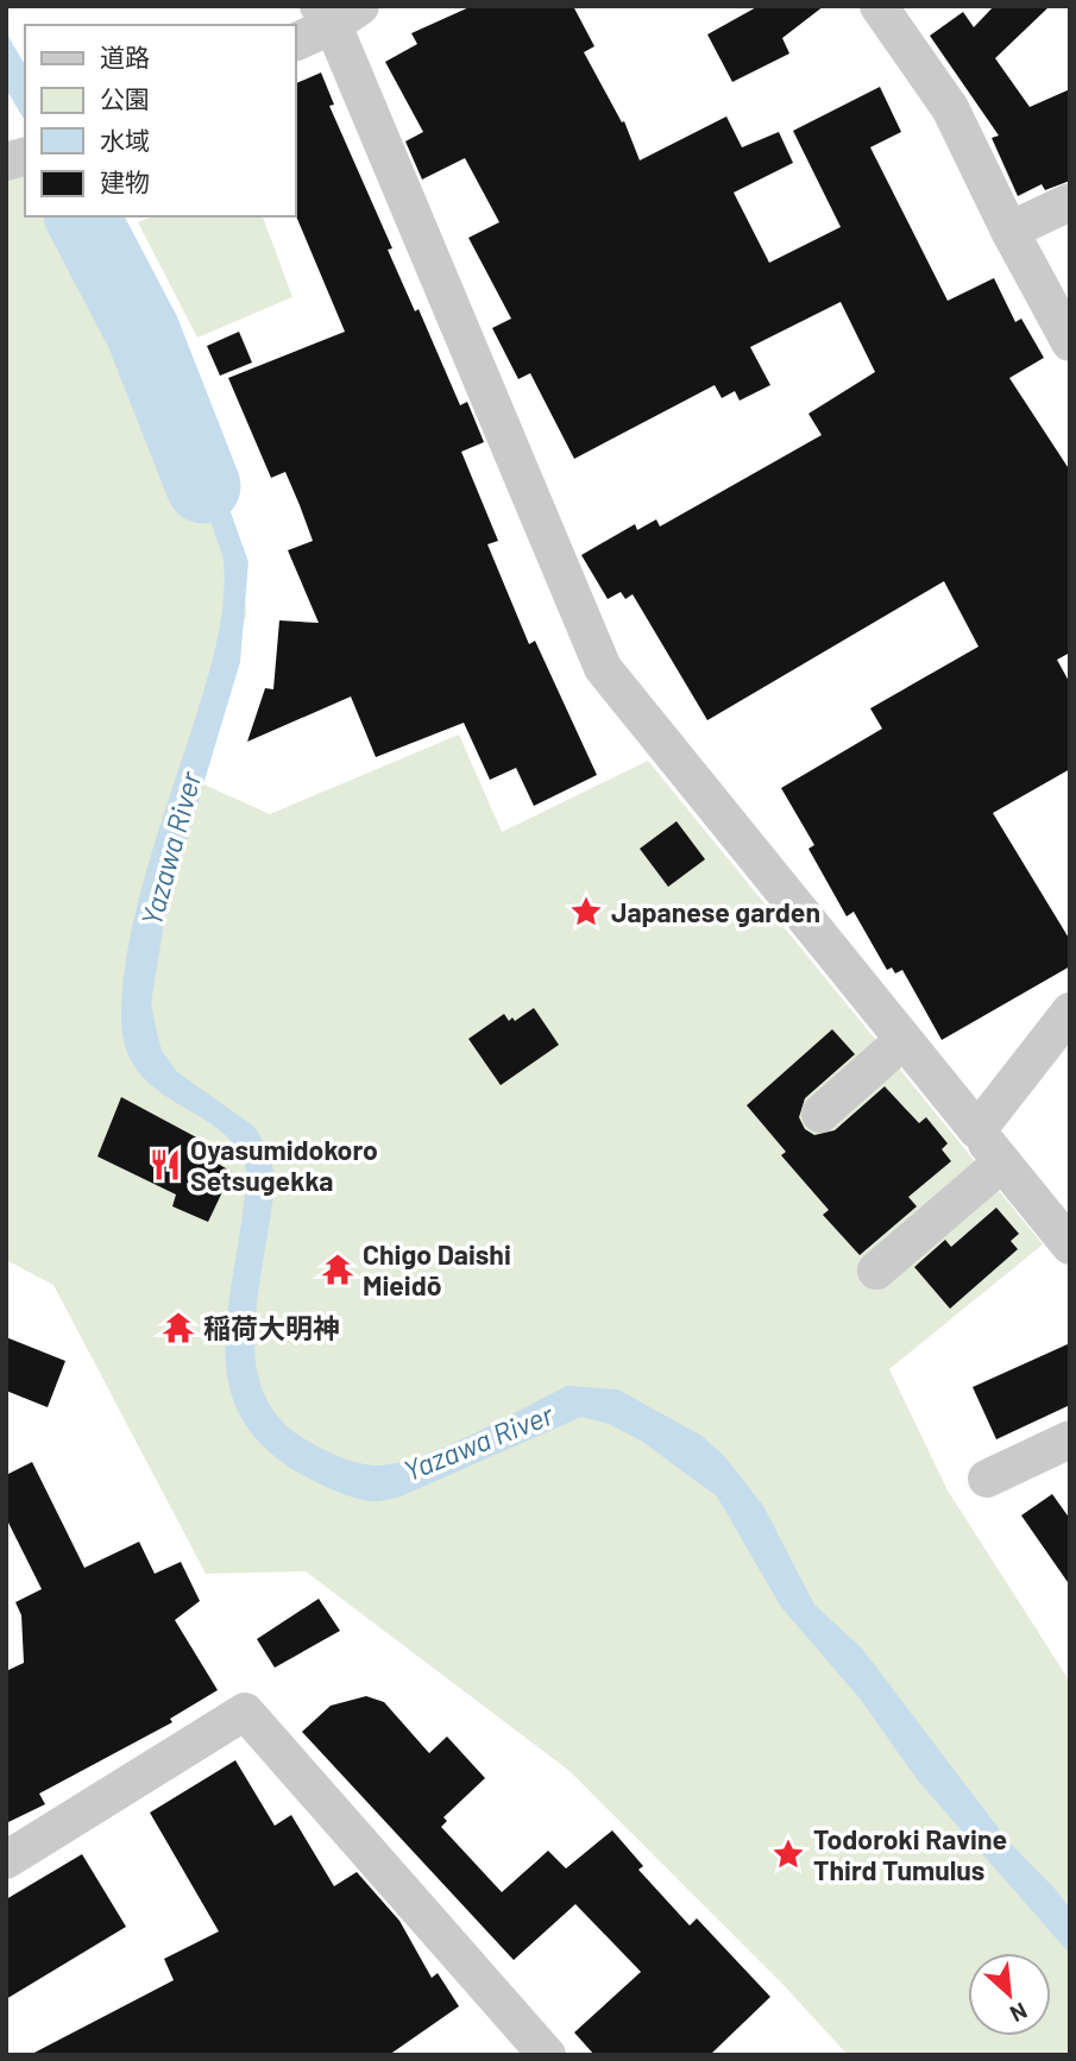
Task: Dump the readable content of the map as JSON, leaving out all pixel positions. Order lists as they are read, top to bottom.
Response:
{
  "water": ["Yazawa River"],
  "places": {
    "place": ["Japanese garden", "Todoroki Ravine Third Tumulus"],
    "restaurant": ["Oyasumidokoro Setsugekka"],
    "temple": ["Chigo Daishi Mieidō", "稲荷大明神"]
  },
  "legend": [
    "道路",
    "公園",
    "水域",
    "建物"
  ],
  "north": "bottom right"
}
